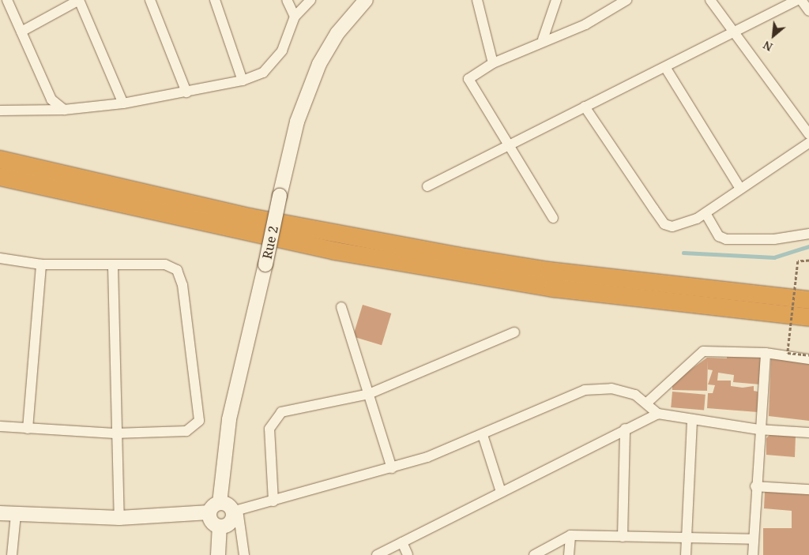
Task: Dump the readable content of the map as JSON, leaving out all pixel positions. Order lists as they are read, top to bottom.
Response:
{
  "streets": {
    "street": ["Rue 2"]
  },
  "north": "bottom left"
}
